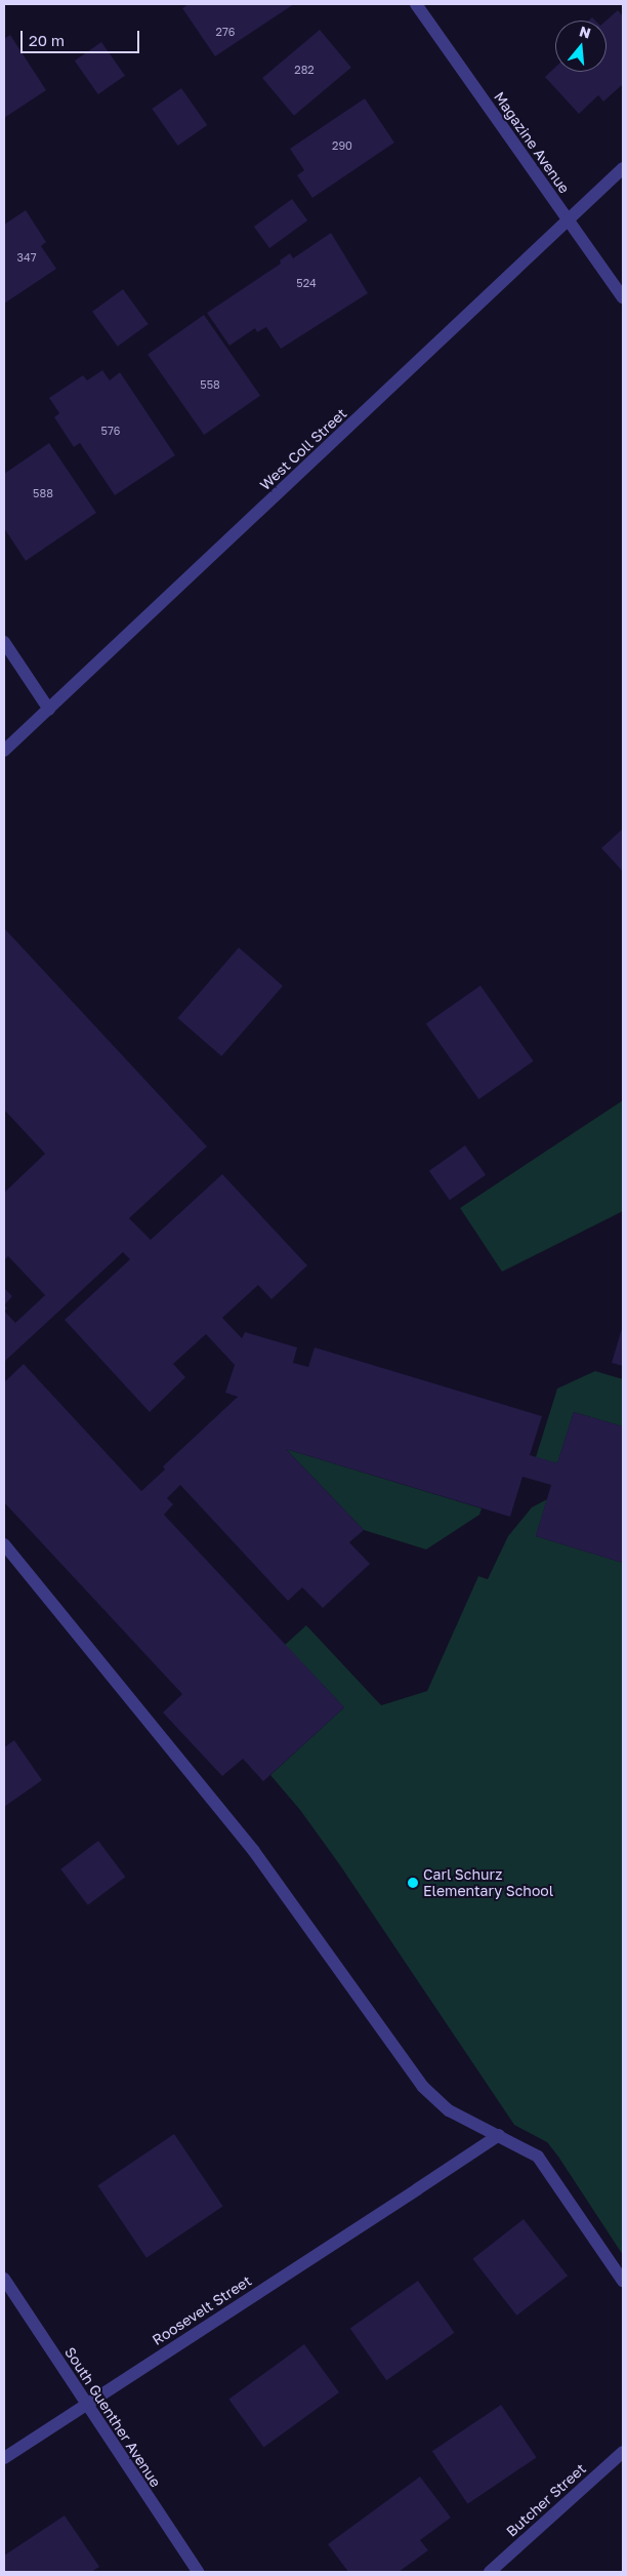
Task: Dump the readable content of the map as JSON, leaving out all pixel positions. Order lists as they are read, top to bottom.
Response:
{
  "streets": {
    "street": [
      "Magazine Avenue",
      "West Coll Street",
      "Roosevelt Street",
      "South Guenther Avenue",
      "Butcher Street"
    ]
  },
  "crossings": [
    ["Magazine Avenue", "West Coll Street"],
    ["Roosevelt Street", "South Guenther Avenue"]
  ],
  "places": ["Carl Schurz Elementary School"],
  "house_numbers": [
    "276",
    "282",
    "290",
    "347",
    "524",
    "558",
    "576",
    "588"
  ],
  "scale_bar": "20 m",
  "north": "top"
}
